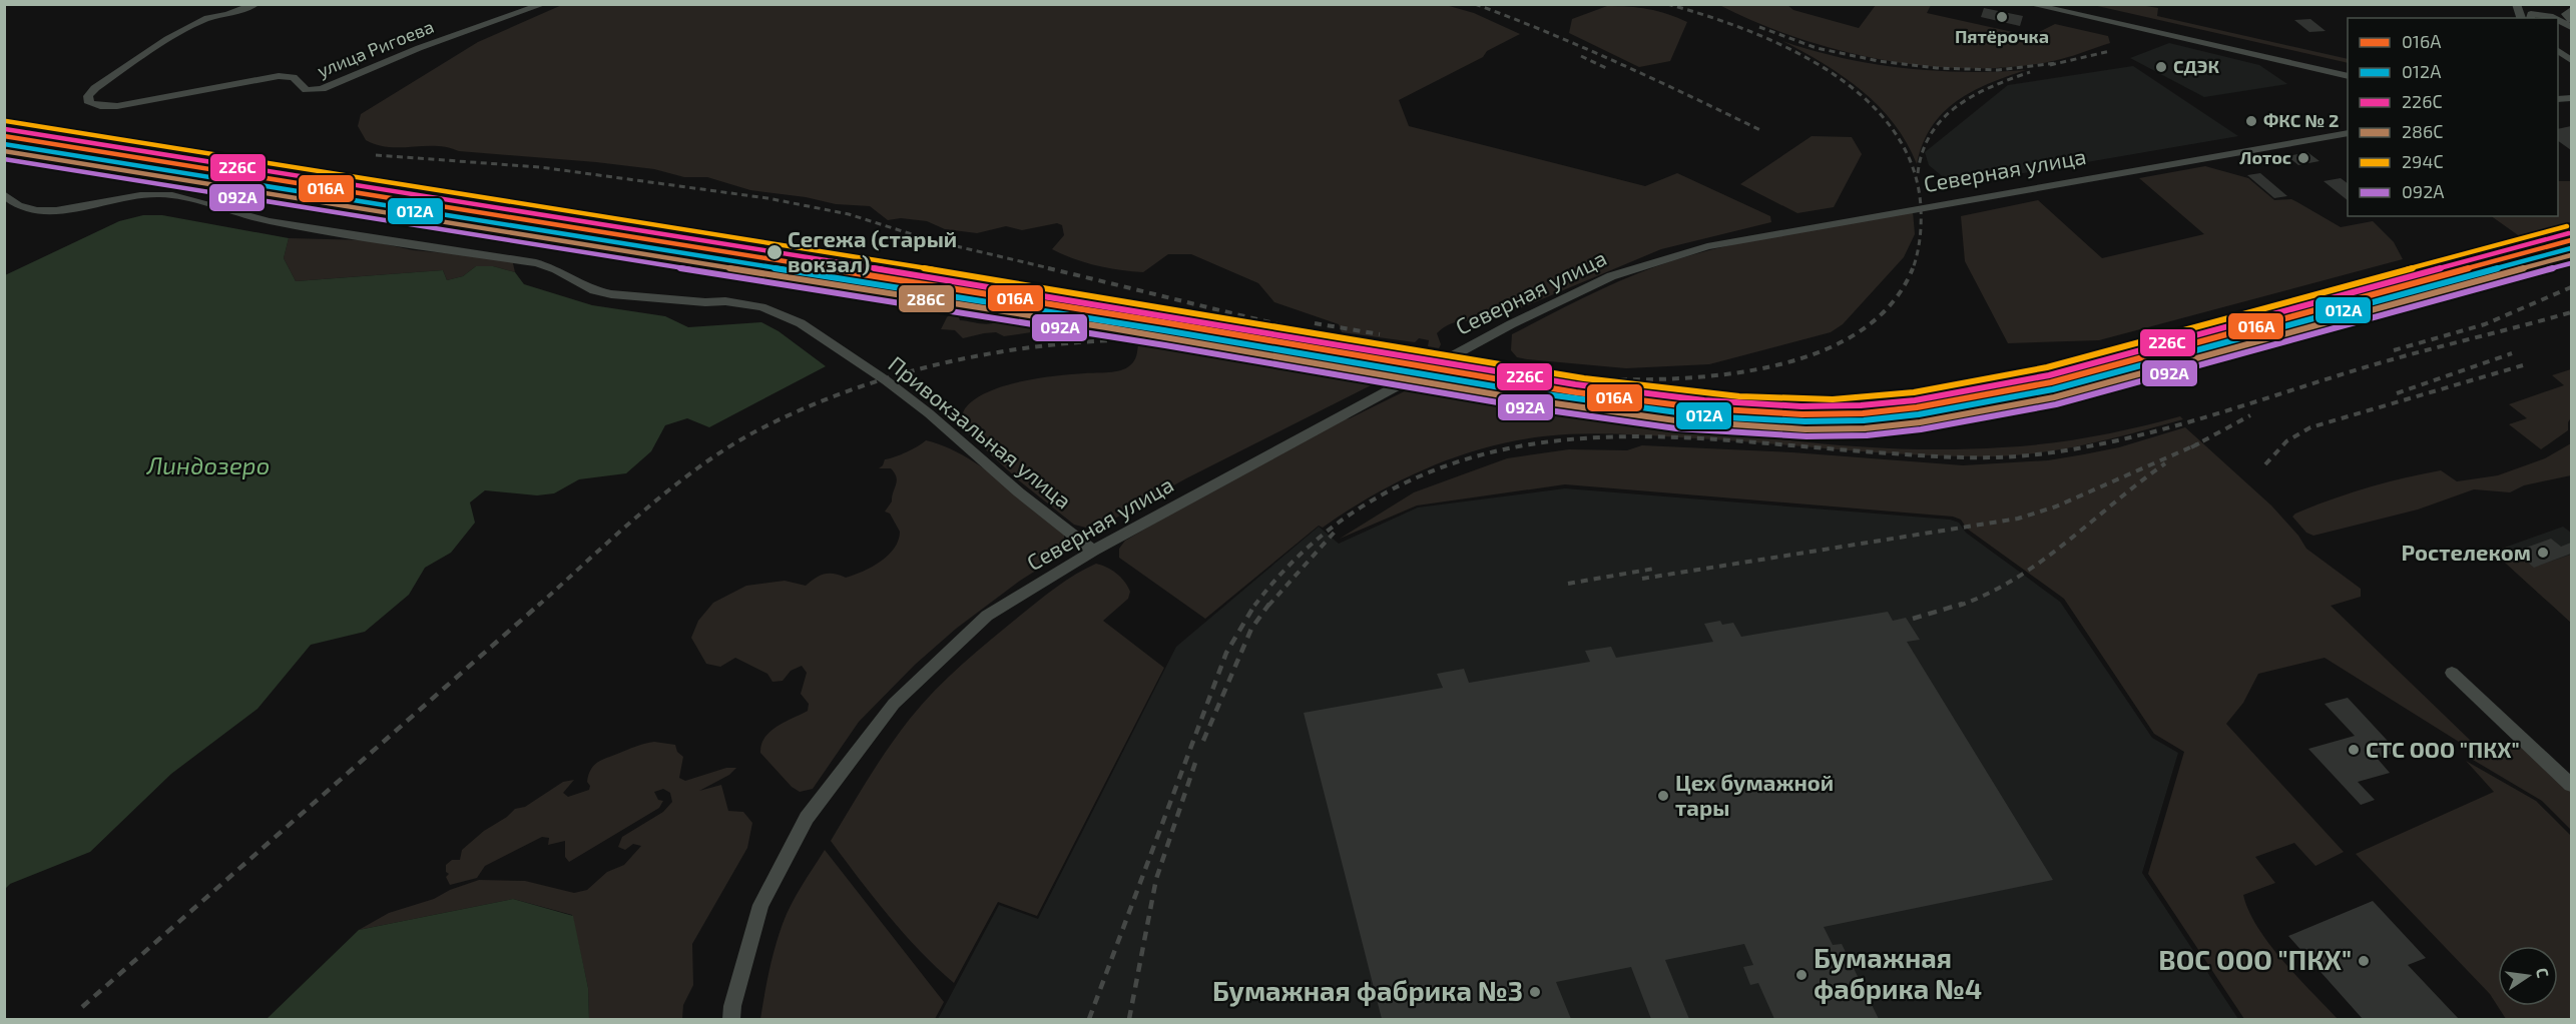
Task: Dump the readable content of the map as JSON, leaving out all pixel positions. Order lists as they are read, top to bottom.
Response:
{
  "streets": {
    "street": ["улица Ригоева", "Северная улица", "Привокзальная улица"]
  },
  "crossings": [
    ["Северная улица", "Привокзальная улица"]
  ],
  "water": ["Линдозеро"],
  "places": [
    "Пятёрочка",
    "СДЭК",
    "ФКС № 2",
    "Лотос",
    "Сегежа (старый вокзал)",
    "Ростелеком",
    "СТС ООО \"ПКХ\"",
    "Цех бумажной тары",
    "ВОС ООО \"ПКХ\"",
    "Бумажная фабрика №4",
    "Бумажная фабрика №3"
  ],
  "lines": [
    "transit line 294С",
    "transit line 226С",
    "transit line 016А",
    "transit line 012А",
    "transit line 286С",
    "transit line 092А"
  ],
  "legend": [
    "016А",
    "012А",
    "226С",
    "286С",
    "294С",
    "092А"
  ],
  "north": "right"
}
